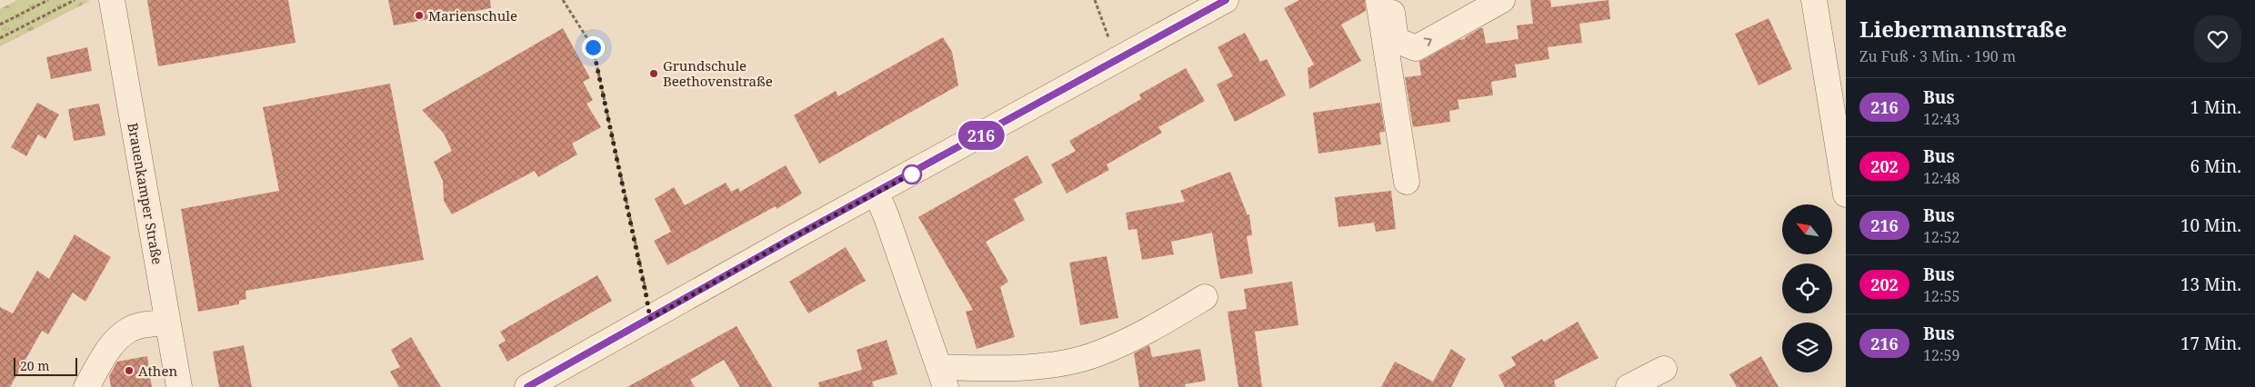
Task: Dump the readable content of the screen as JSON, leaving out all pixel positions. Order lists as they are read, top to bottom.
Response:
{
  "streets": {
    "street": ["Brauenkamper Straße"]
  },
  "places": ["Marienschule", "Grundschule Beethovenstraße", "Athen"],
  "lines": ["bus line 216"],
  "scale_bar": "20 m",
  "north": "top left",
  "page": {
    "on_map": "216",
    "heading": ["Liebermannstraße", "Zu Fuß · 3 Min. · 190 m"],
    "list": [
      {
        "mark": "216",
        "name": "Bus",
        "note": "12:43",
        "value": "1 Min."
      },
      {
        "mark": "202",
        "name": "Bus",
        "note": "12:48",
        "value": "6 Min."
      },
      {
        "mark": "216",
        "name": "Bus",
        "note": "12:52",
        "value": "10 Min."
      },
      {
        "mark": "202",
        "name": "Bus",
        "note": "12:55",
        "value": "13 Min."
      },
      {
        "mark": "216",
        "name": "Bus",
        "note": "12:59",
        "value": "17 Min."
      }
    ],
    "scale": "20 m"
  }
}
